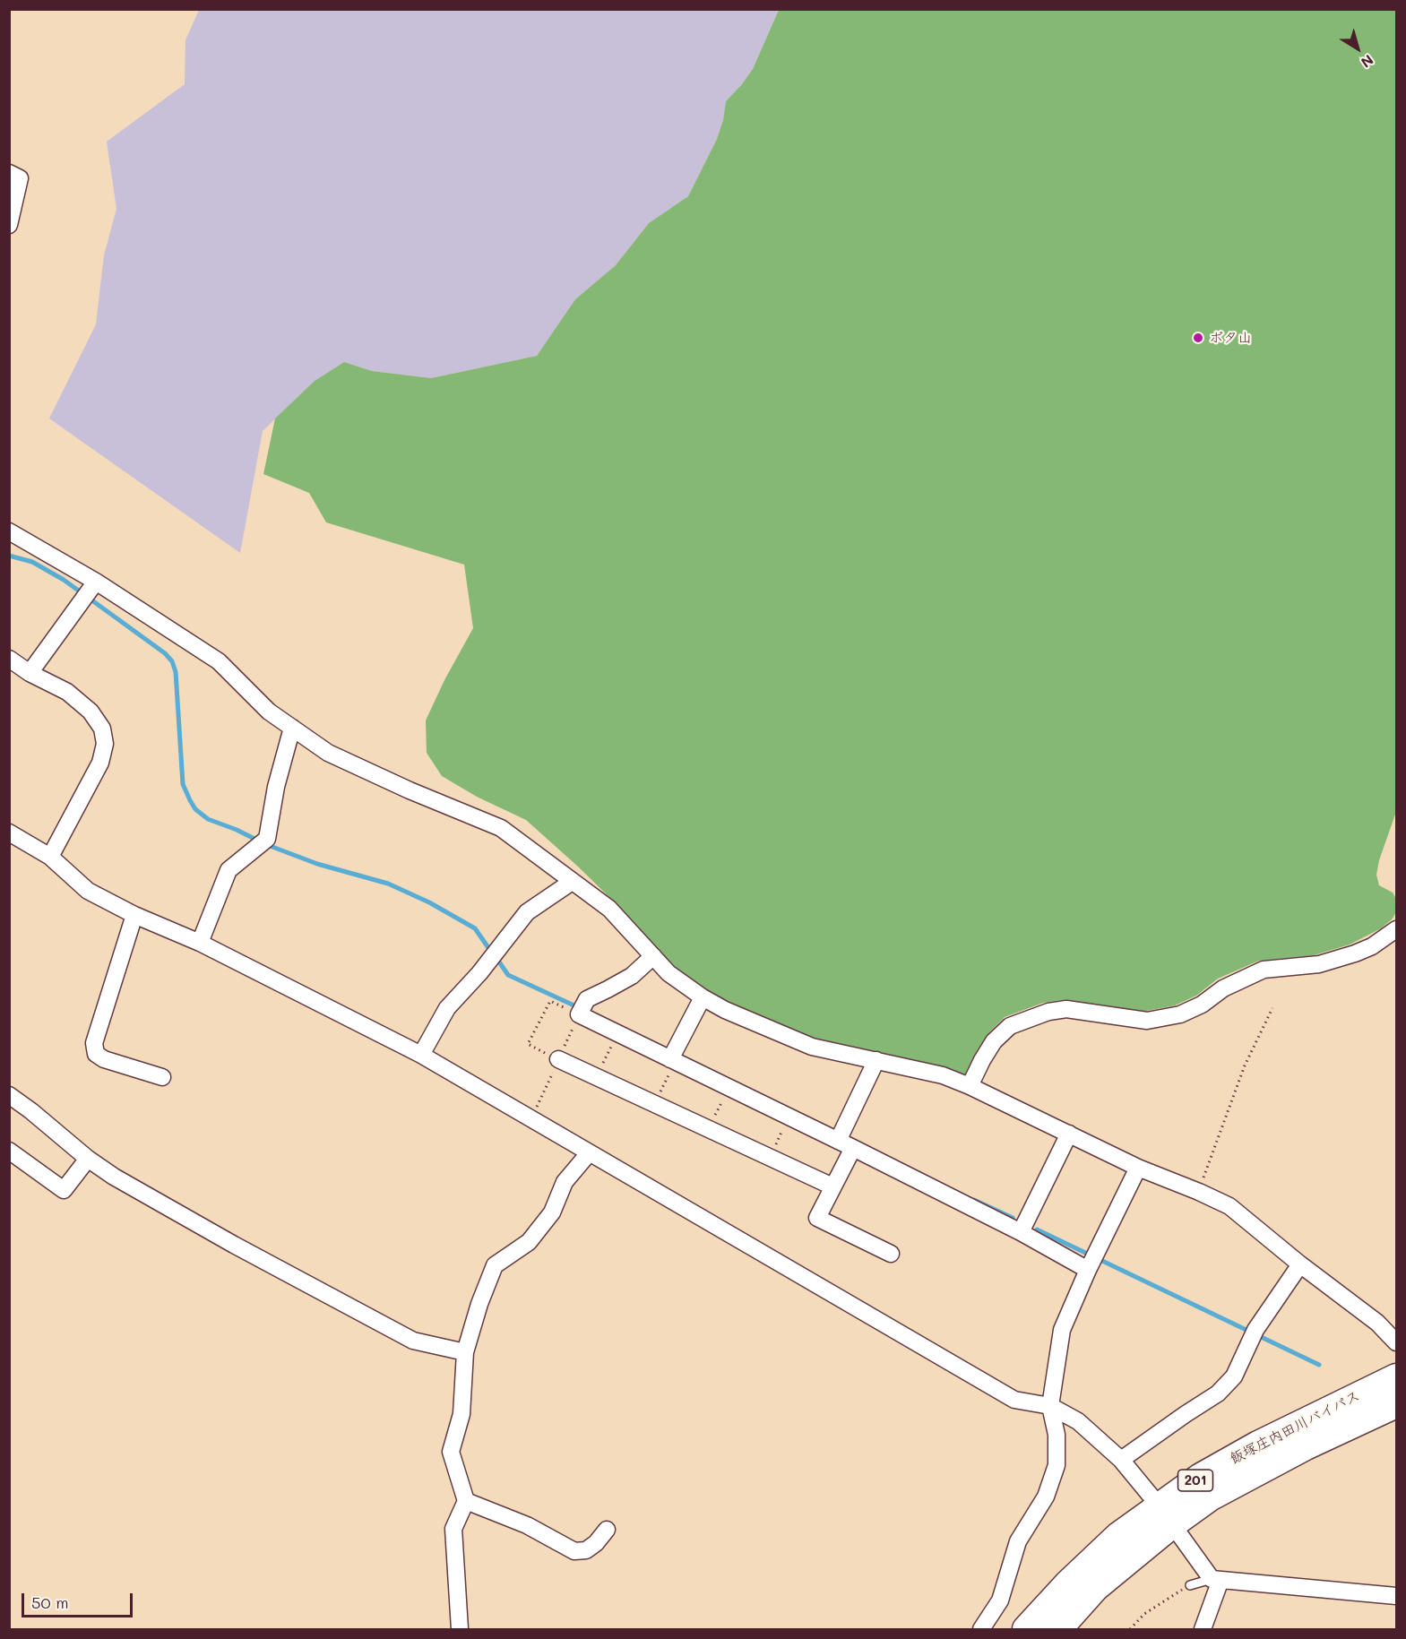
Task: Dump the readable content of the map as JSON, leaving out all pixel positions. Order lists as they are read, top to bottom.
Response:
{
  "streets": {
    "highway": ["飯塚庄内田川バイパス", "201"]
  },
  "places": ["ボタ山"],
  "scale_bar": "50 m",
  "north": "bottom right"
}
